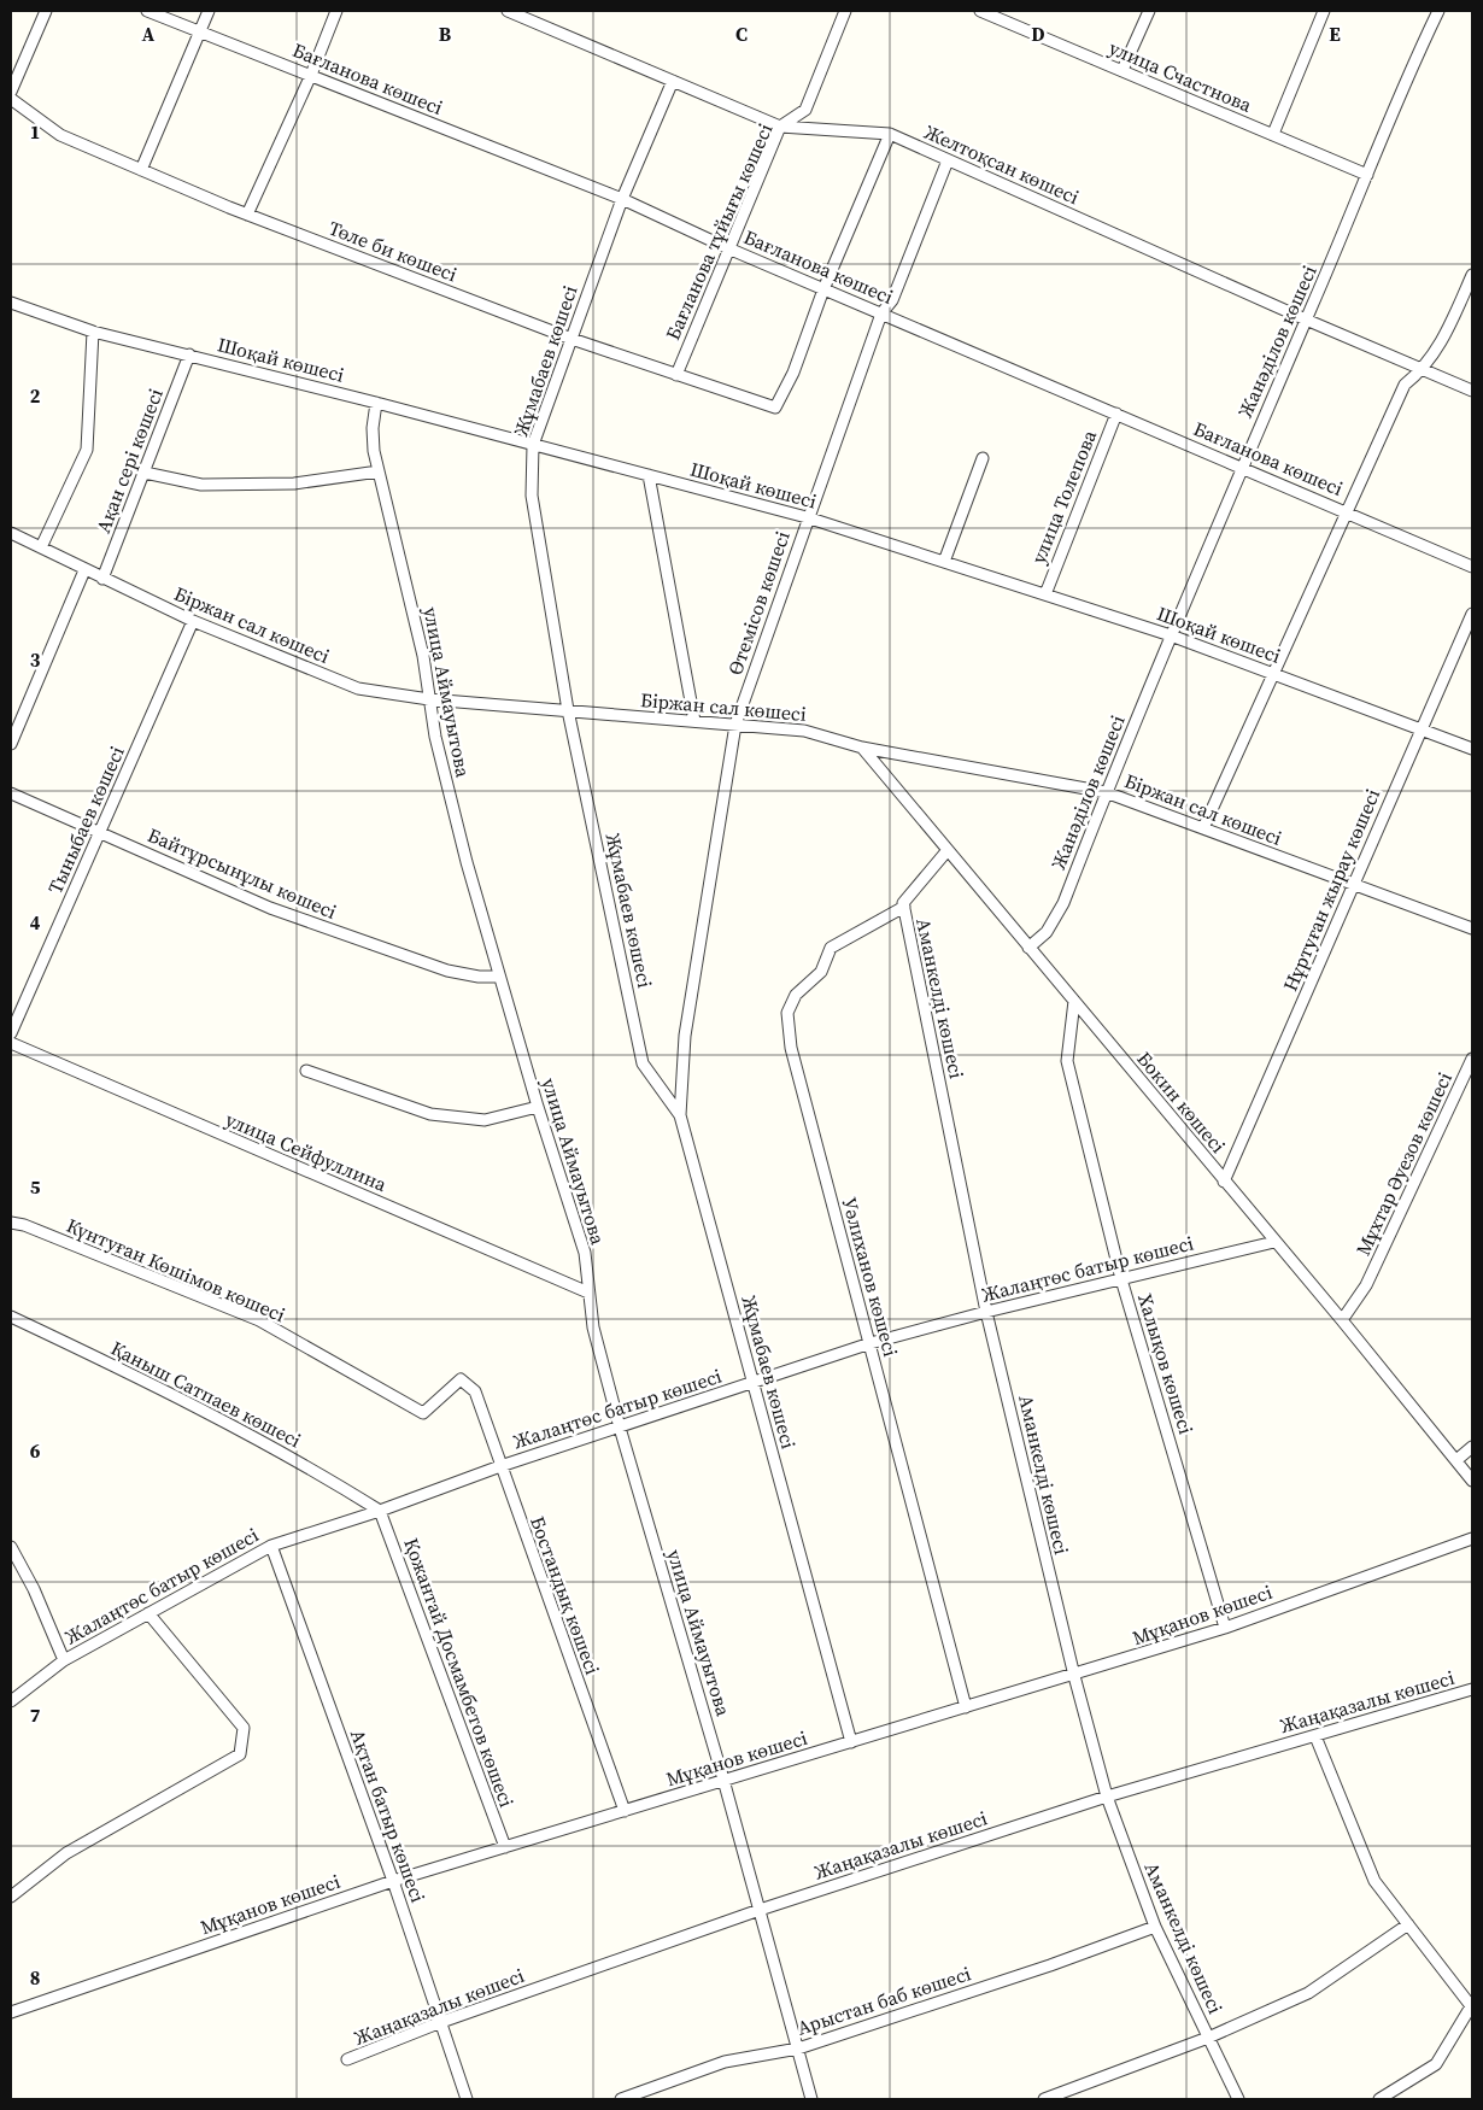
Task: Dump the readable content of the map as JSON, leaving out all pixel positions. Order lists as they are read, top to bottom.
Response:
{
  "streets": {
    "street": [
      "улица Счастнова",
      "Бағланова көшесі",
      "Желтоқсан көшесі",
      "Бағланова тұйығы көшесі",
      "Төле би көшесі",
      "Жанәділов көшесі",
      "Шоқай көшесі",
      "Жұмабаев көшесі",
      "Ақан сері көшесі",
      "улица Толепова",
      "Өтемісов көшесі",
      "Біржан сал көшесі",
      "улица Аймауытова",
      "Тыныбаев көшесі",
      "Байтұрсынұлы көшесі",
      "Нұртуған жырау көшесі",
      "Аманкелді көшесі",
      "Бокин көшесі",
      "улица Сейфуллина",
      "Мұхтар Әуезов көшесі",
      "Жалаңтөс батыр көшесі",
      "Күнтуған Көшімов көшесі",
      "Уәлиханов көшесі",
      "Халықов көшесі",
      "Қаныш Сатпаев көшесі",
      "Бостандық көшесі",
      "Мұқанов көшесі",
      "Қожантай Досмамбетов көшесі",
      "Жаңақазалы көшесі",
      "Ақтан батыр көшесі",
      "Арыстан баб көшесі"
    ]
  },
  "crossings": [
    ["улица Счастнова", "Жанәділов көшесі"],
    ["Бағланова көшесі", "Бағланова тұйығы көшесі"],
    ["Бағланова көшесі", "Төле би көшесі"],
    ["Бағланова көшесі", "Жанәділов көшесі"],
    ["Бағланова көшесі", "Жұмабаев көшесі"],
    ["Бағланова көшесі", "улица Толепова"],
    ["Бағланова көшесі", "Өтемісов көшесі"],
    ["Желтоқсан көшесі", "Бағланова тұйығы көшесі"],
    ["Желтоқсан көшесі", "Жанәділов көшесі"],
    ["Желтоқсан көшесі", "Жұмабаев көшесі"],
    ["Желтоқсан көшесі", "Өтемісов көшесі"],
    ["Бағланова тұйығы көшесі", "Төле би көшесі"],
    ["Төле би көшесі", "Жұмабаев көшесі"],
    ["Жанәділов көшесі", "Шоқай көшесі"],
    ["Жанәділов көшесі", "Біржан сал көшесі"],
    ["Жанәділов көшесі", "Бокин көшесі"],
    ["Шоқай көшесі", "Жұмабаев көшесі"],
    ["Шоқай көшесі", "Ақан сері көшесі"],
    ["Шоқай көшесі", "улица Толепова"],
    ["Шоқай көшесі", "Өтемісов көшесі"],
    ["Шоқай көшесі", "улица Аймауытова"],
    ["Шоқай көшесі", "Нұртуған жырау көшесі"],
    ["Жұмабаев көшесі", "Өтемісов көшесі"],
    ["Жұмабаев көшесі", "Біржан сал көшесі"],
    ["Жұмабаев көшесі", "Жалаңтөс батыр көшесі"],
    ["Жұмабаев көшесі", "Мұқанов көшесі"],
    ["Ақан сері көшесі", "Біржан сал көшесі"],
    ["Өтемісов көшесі", "Біржан сал көшесі"],
    ["Біржан сал көшесі", "улица Аймауытова"],
    ["Біржан сал көшесі", "Тыныбаев көшесі"],
    ["Біржан сал көшесі", "Нұртуған жырау көшесі"],
    ["Біржан сал көшесі", "Бокин көшесі"],
    ["улица Аймауытова", "Байтұрсынұлы көшесі"],
    ["улица Аймауытова", "улица Сейфуллина"],
    ["улица Аймауытова", "Жалаңтөс батыр көшесі"],
    ["улица Аймауытова", "Мұқанов көшесі"],
    ["улица Аймауытова", "Жаңақазалы көшесі"],
    ["улица Аймауытова", "Арыстан баб көшесі"],
    ["Тыныбаев көшесі", "Байтұрсынұлы көшесі"],
    ["Нұртуған жырау көшесі", "Бокин көшесі"],
    ["Аманкелді көшесі", "Бокин көшесі"],
    ["Аманкелді көшесі", "Жалаңтөс батыр көшесі"],
    ["Аманкелді көшесі", "Уәлиханов көшесі"],
    ["Аманкелді көшесі", "Мұқанов көшесі"],
    ["Аманкелді көшесі", "Жаңақазалы көшесі"],
    ["Аманкелді көшесі", "Арыстан баб көшесі"],
    ["Бокин көшесі", "Мұхтар Әуезов көшесі"],
    ["Бокин көшесі", "Жалаңтөс батыр көшесі"],
    ["Бокин көшесі", "Халықов көшесі"],
    ["Жалаңтөс батыр көшесі", "Уәлиханов көшесі"],
    ["Жалаңтөс батыр көшесі", "Халықов көшесі"],
    ["Жалаңтөс батыр көшесі", "Қаныш Сатпаев көшесі"],
    ["Жалаңтөс батыр көшесі", "Бостандық көшесі"],
    ["Жалаңтөс батыр көшесі", "Қожантай Досмамбетов көшесі"],
    ["Жалаңтөс батыр көшесі", "Ақтан батыр көшесі"],
    ["Күнтуған Көшімов көшесі", "Бостандық көшесі"],
    ["Уәлиханов көшесі", "Мұқанов көшесі"],
    ["Халықов көшесі", "Мұқанов көшесі"],
    ["Қаныш Сатпаев көшесі", "Қожантай Досмамбетов көшесі"],
    ["Бостандық көшесі", "Мұқанов көшесі"],
    ["Мұқанов көшесі", "Қожантай Досмамбетов көшесі"],
    ["Мұқанов көшесі", "Ақтан батыр көшесі"],
    ["Жаңақазалы көшесі", "Ақтан батыр көшесі"]
  ],
  "grid": {
    "columns": [
      "A",
      "B",
      "C",
      "D",
      "E"
    ],
    "rows": [
      "1",
      "2",
      "3",
      "4",
      "5",
      "6",
      "7",
      "8"
    ]
  }
}
